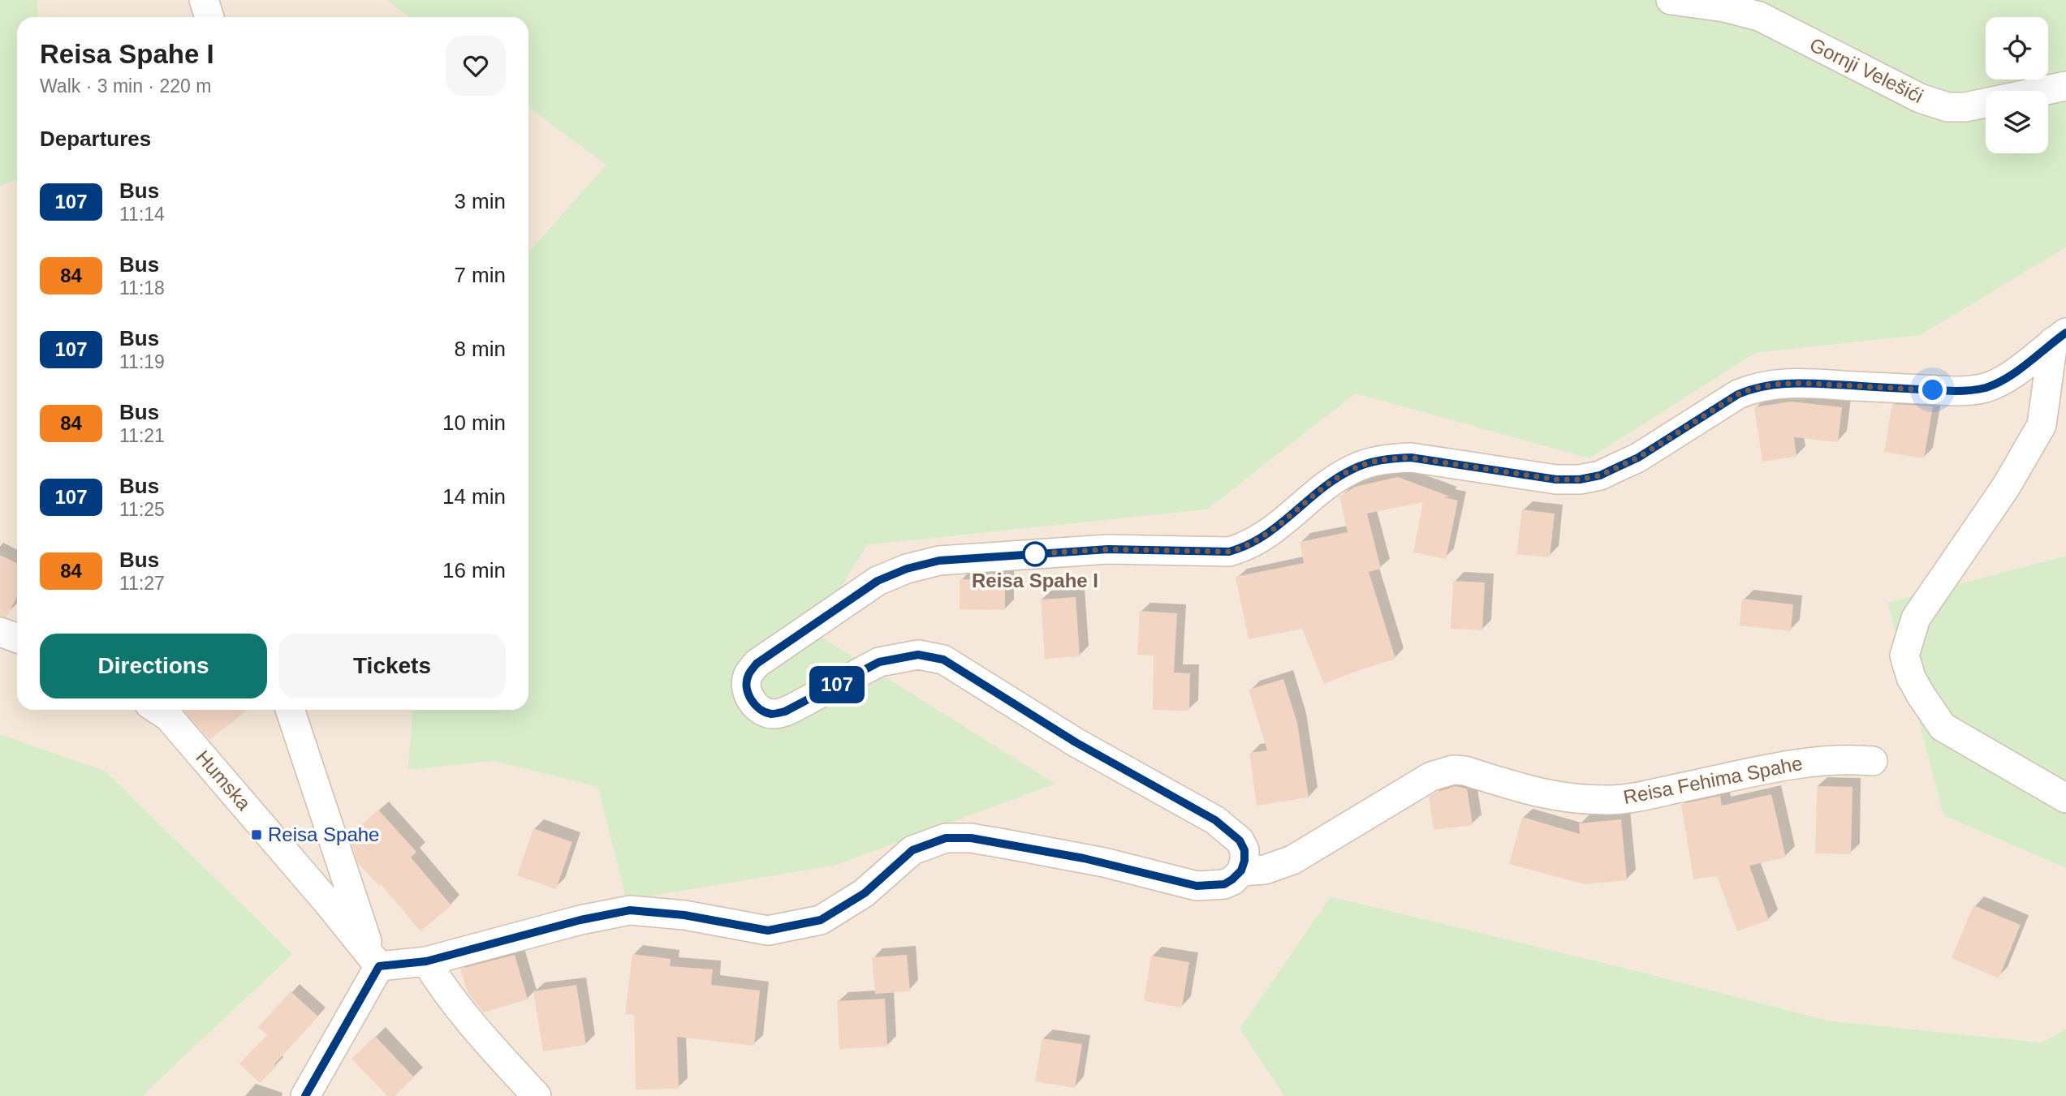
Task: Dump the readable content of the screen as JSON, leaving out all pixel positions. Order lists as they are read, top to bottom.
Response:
{
  "streets": {
    "street": ["Gornji Velešići", "Humska", "Reisa Fehima Spahe"]
  },
  "crossings": [
    ["Humska", "Reisa Fehima Spahe"]
  ],
  "places": {
    "other": ["Reisa Spahe I"],
    "transit": ["Reisa Spahe"]
  },
  "lines": ["bus line 107"],
  "page": {
    "on_map": "107",
    "heading": [
      ["Reisa Spahe I", "Walk · 3 min · 220 m"],
      "Departures"
    ],
    "list": [
      {
        "mark": "107",
        "name": "Bus",
        "note": "11:14",
        "value": "3 min"
      },
      {
        "mark": "84",
        "name": "Bus",
        "note": "11:18",
        "value": "7 min"
      },
      {
        "mark": "107",
        "name": "Bus",
        "note": "11:19",
        "value": "8 min"
      },
      {
        "mark": "84",
        "name": "Bus",
        "note": "11:21",
        "value": "10 min"
      },
      {
        "mark": "107",
        "name": "Bus",
        "note": "11:25",
        "value": "14 min"
      },
      {
        "mark": "84",
        "name": "Bus",
        "note": "11:27",
        "value": "16 min"
      }
    ],
    "buttons": ["Directions", "Tickets"]
  }
}
